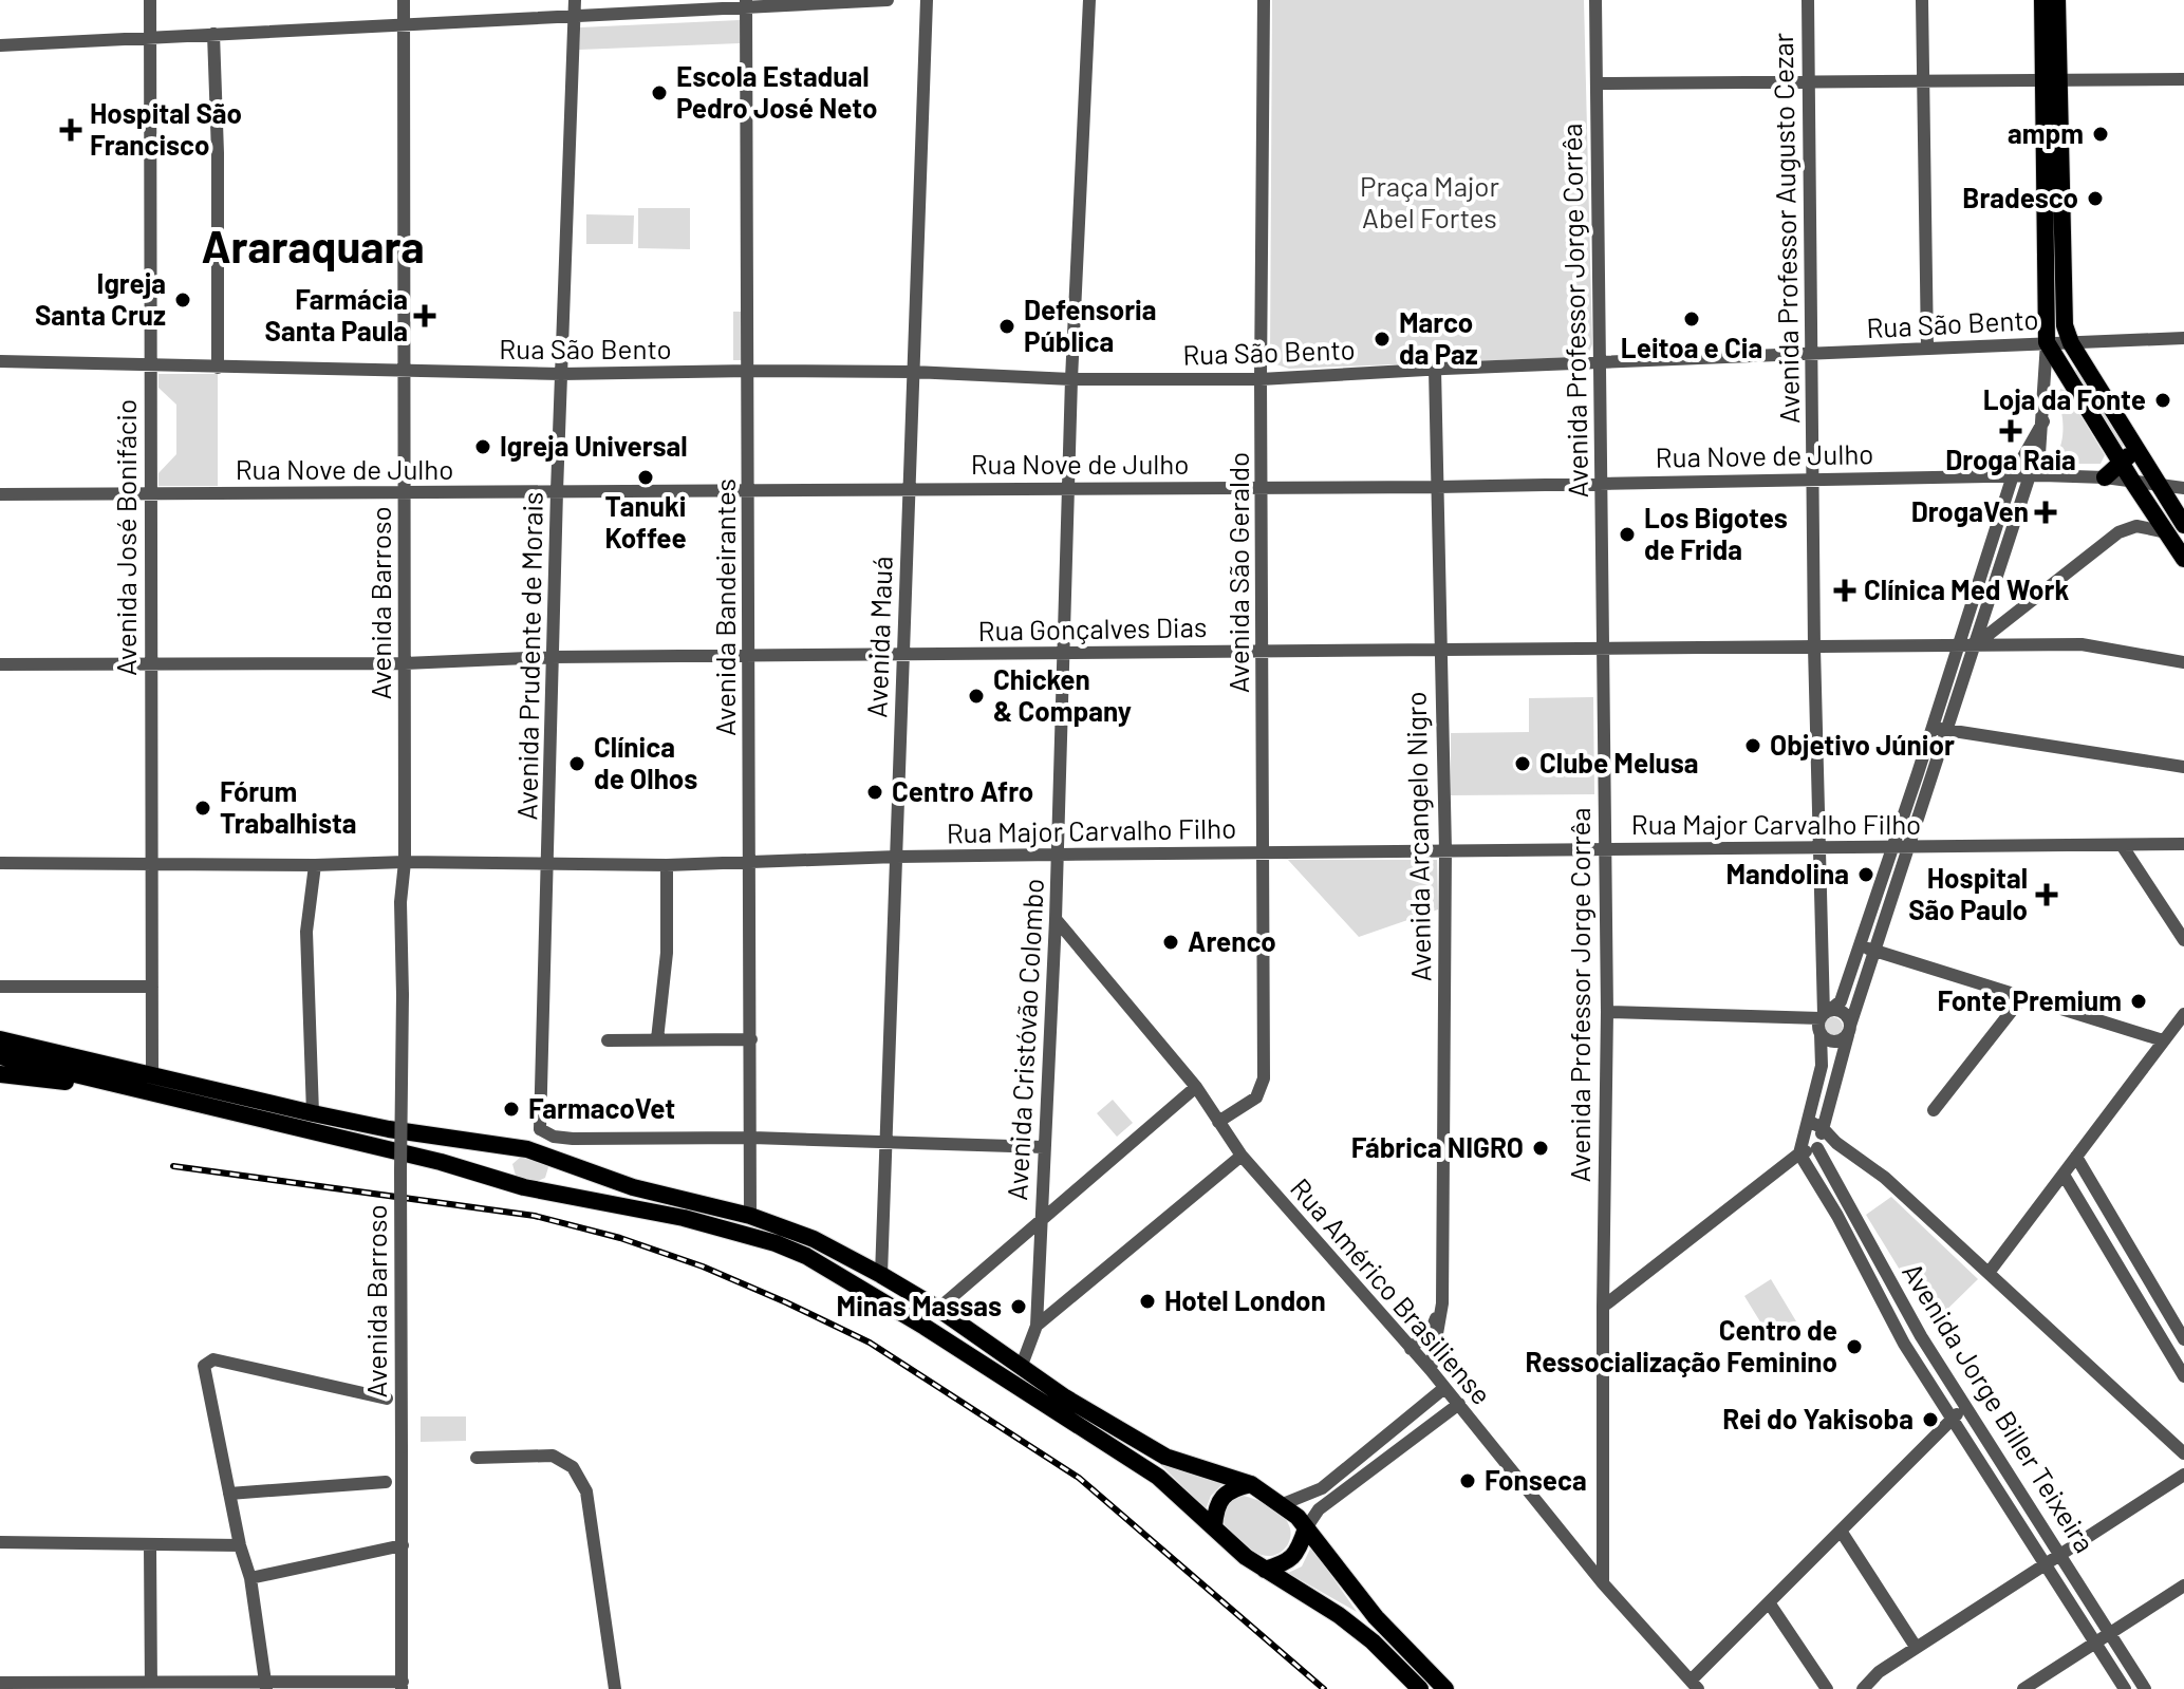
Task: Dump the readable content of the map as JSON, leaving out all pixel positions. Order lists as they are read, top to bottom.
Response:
{
  "streets": {
    "street": [
      "Avenida Professor Augusto Cezar",
      "Avenida Professor Jorge Corrêa",
      "Rua São Bento",
      "Rua Nove de Julho",
      "Avenida José Bonifácio",
      "Avenida São Geraldo",
      "Avenida Barroso",
      "Avenida Bandeirantes",
      "Rua Gonçalves Dias",
      "Avenida Mauá",
      "Avenida Prudente de Morais",
      "Rua Major Carvalho Filho",
      "Avenida Arcangelo Nigro",
      "Avenida Cristóvão Colombo",
      "Rua Américo Brasiliense",
      "Avenida Jorge Biller Teixeira"
    ]
  },
  "crossings": [
    ["Avenida Professor Augusto Cezar", "Rua São Bento"],
    ["Avenida Professor Augusto Cezar", "Rua Nove de Julho"],
    ["Avenida Professor Augusto Cezar", "Rua Gonçalves Dias"],
    ["Avenida Professor Augusto Cezar", "Rua Major Carvalho Filho"],
    ["Avenida Professor Jorge Corrêa", "Rua São Bento"],
    ["Avenida Professor Jorge Corrêa", "Rua Nove de Julho"],
    ["Avenida Professor Jorge Corrêa", "Rua Gonçalves Dias"],
    ["Avenida Professor Jorge Corrêa", "Rua Major Carvalho Filho"],
    ["Avenida Professor Jorge Corrêa", "Rua Américo Brasiliense"],
    ["Rua São Bento", "Avenida José Bonifácio"],
    ["Rua São Bento", "Avenida São Geraldo"],
    ["Rua São Bento", "Avenida Barroso"],
    ["Rua São Bento", "Avenida Bandeirantes"],
    ["Rua São Bento", "Avenida Mauá"],
    ["Rua São Bento", "Avenida Prudente de Morais"],
    ["Rua São Bento", "Avenida Arcangelo Nigro"],
    ["Rua São Bento", "Avenida Cristóvão Colombo"],
    ["Rua Nove de Julho", "Avenida José Bonifácio"],
    ["Rua Nove de Julho", "Avenida São Geraldo"],
    ["Rua Nove de Julho", "Avenida Barroso"],
    ["Rua Nove de Julho", "Avenida Bandeirantes"],
    ["Rua Nove de Julho", "Avenida Mauá"],
    ["Rua Nove de Julho", "Avenida Prudente de Morais"],
    ["Rua Nove de Julho", "Avenida Arcangelo Nigro"],
    ["Rua Nove de Julho", "Avenida Cristóvão Colombo"],
    ["Avenida José Bonifácio", "Rua Gonçalves Dias"],
    ["Avenida José Bonifácio", "Rua Major Carvalho Filho"],
    ["Avenida São Geraldo", "Rua Gonçalves Dias"],
    ["Avenida São Geraldo", "Rua Major Carvalho Filho"],
    ["Avenida São Geraldo", "Rua Américo Brasiliense"],
    ["Avenida Barroso", "Rua Gonçalves Dias"],
    ["Avenida Barroso", "Rua Major Carvalho Filho"],
    ["Avenida Bandeirantes", "Rua Gonçalves Dias"],
    ["Avenida Bandeirantes", "Rua Major Carvalho Filho"],
    ["Rua Gonçalves Dias", "Avenida Mauá"],
    ["Rua Gonçalves Dias", "Avenida Prudente de Morais"],
    ["Rua Gonçalves Dias", "Avenida Arcangelo Nigro"],
    ["Rua Gonçalves Dias", "Avenida Cristóvão Colombo"],
    ["Avenida Mauá", "Rua Major Carvalho Filho"],
    ["Avenida Prudente de Morais", "Rua Major Carvalho Filho"],
    ["Rua Major Carvalho Filho", "Avenida Arcangelo Nigro"],
    ["Rua Major Carvalho Filho", "Avenida Cristóvão Colombo"],
    ["Avenida Arcangelo Nigro", "Rua Américo Brasiliense"],
    ["Avenida Cristóvão Colombo", "Rua Américo Brasiliense"]
  ],
  "districts": ["Araraquara"],
  "parks": ["Praça Major Abel Fortes"],
  "places": {
    "other": [
      "Escola Estadual Pedro José Neto",
      "ampm",
      "Bradesco",
      "Igreja Santa Cruz",
      "Leitoa e Cia",
      "Defensoria Pública",
      "Marco da Paz",
      "Loja da Fonte",
      "Igreja Universal",
      "Tanuki Koffee",
      "Los Bigotes de Frida",
      "Chicken & Company",
      "Objetivo Júnior",
      "Clínica de Olhos",
      "Clube Melusa",
      "Centro Afro",
      "Fórum Trabalhista",
      "Mandolina",
      "Arenco",
      "Fonte Premium",
      "FarmacoVet",
      "Fábrica NIGRO",
      "Hotel London",
      "Minas Massas",
      "Centro de Ressocialização Feminino",
      "Rei do Yakisoba",
      "Fonseca"
    ],
    "health": [
      "Hospital São Francisco",
      "Farmácia Santa Paula",
      "Droga Raia",
      "DrogaVen",
      "Clínica Med Work",
      "Hospital São Paulo"
    ]
  }
}
